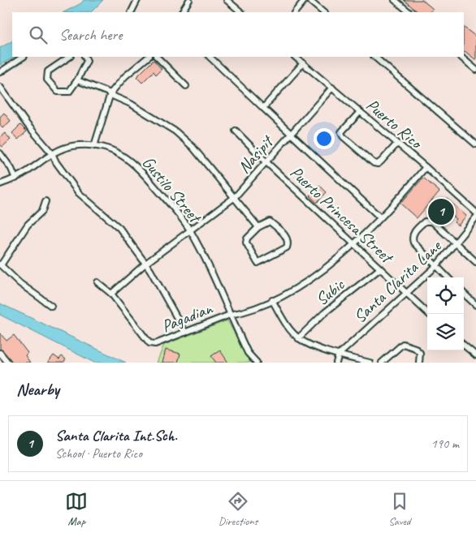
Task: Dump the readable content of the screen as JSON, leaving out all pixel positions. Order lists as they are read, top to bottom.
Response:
{
  "streets": {
    "street": [
      "Puerto Rico",
      "Nasipit",
      "Gustilo Street",
      "Puerto Princesa Street",
      "Santa Clarita Lane",
      "Subic",
      "Pagadian"
    ]
  },
  "crossings": [
    ["Puerto Rico", "Nasipit"],
    ["Puerto Rico", "Pagadian"],
    ["Nasipit", "Gustilo Street"],
    ["Nasipit", "Puerto Princesa Street"],
    ["Gustilo Street", "Pagadian"],
    ["Puerto Princesa Street", "Santa Clarita Lane"],
    ["Puerto Princesa Street", "Subic"],
    ["Puerto Princesa Street", "Pagadian"]
  ],
  "page": {
    "search": "Search here",
    "pins": "1",
    "heading": "Nearby",
    "list": [
      {
        "mark": "1",
        "name": "Santa Clarita Int.Sch.",
        "note": "School · Puerto Rico",
        "value": "190 m"
      }
    ],
    "nav": ["Map", "Directions", "Saved"]
  }
}
